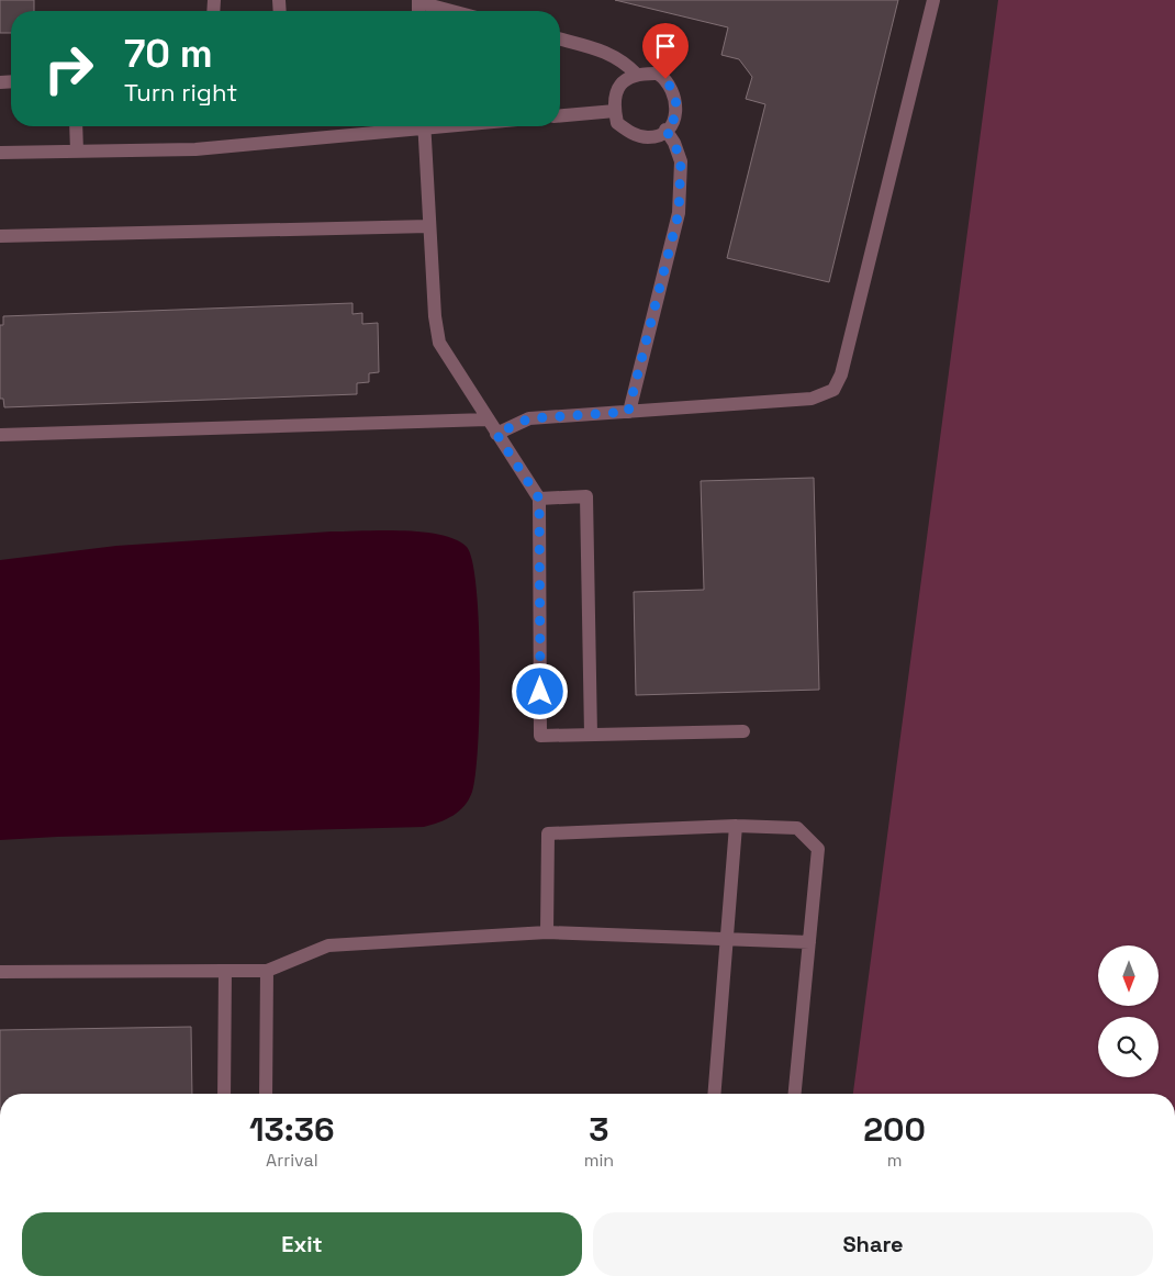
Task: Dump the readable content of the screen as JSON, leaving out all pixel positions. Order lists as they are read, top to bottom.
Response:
{
  "north": "bottom",
  "page": {
    "turn": ["70 m", "Turn right"],
    "eta": [
      "13:36",
      "Arrival",
      "3",
      "min",
      "200",
      "m"
    ],
    "buttons": ["Exit", "Share"]
  }
}
